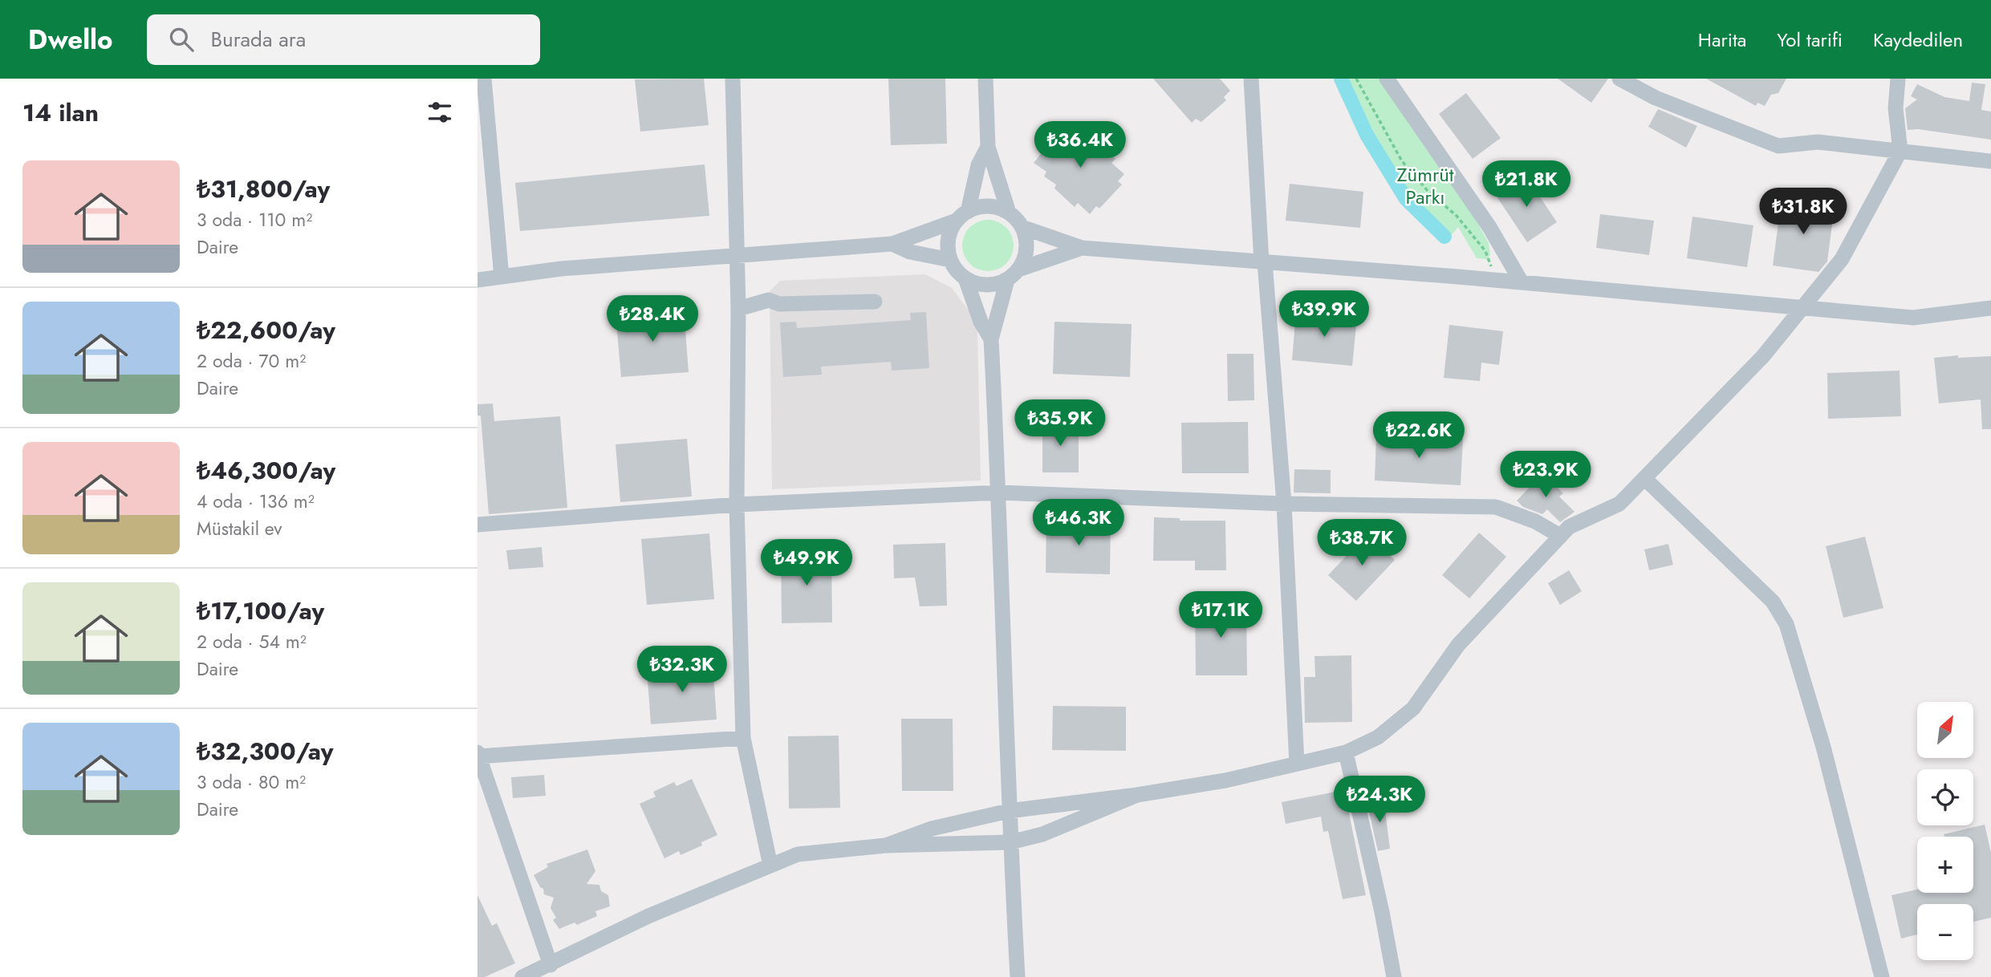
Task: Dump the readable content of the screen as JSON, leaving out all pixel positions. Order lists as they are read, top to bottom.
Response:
{
  "parks": ["Zümrüt Parkı"],
  "north": "top right",
  "page": {
    "header": "Dwello",
    "search": "Burada ara",
    "nav": ["Harita", "Yol tarifi", "Kaydedilen"],
    "heading": "14 ilan",
    "price": [
      "₺36.4K",
      "₺21.8K",
      "₺31.8K",
      "₺39.9K",
      "₺28.4K",
      "₺35.9K",
      "₺22.6K",
      "₺23.9K",
      "₺46.3K",
      "₺38.7K",
      "₺49.9K",
      "₺17.1K",
      "₺32.3K",
      "₺24.3K"
    ],
    "list": [
      {
        "name": "₺31,800/ay",
        "note": "3 oda · 110 m² · Daire"
      },
      {
        "name": "₺22,600/ay",
        "note": "2 oda · 70 m² · Daire"
      },
      {
        "name": "₺46,300/ay",
        "note": "4 oda · 136 m² · Müstakil ev"
      },
      {
        "name": "₺17,100/ay",
        "note": "2 oda · 54 m² · Daire"
      },
      {
        "name": "₺32,300/ay",
        "note": "3 oda · 80 m² · Daire"
      }
    ],
    "map_buttons": ["+", "−"]
  }
}
